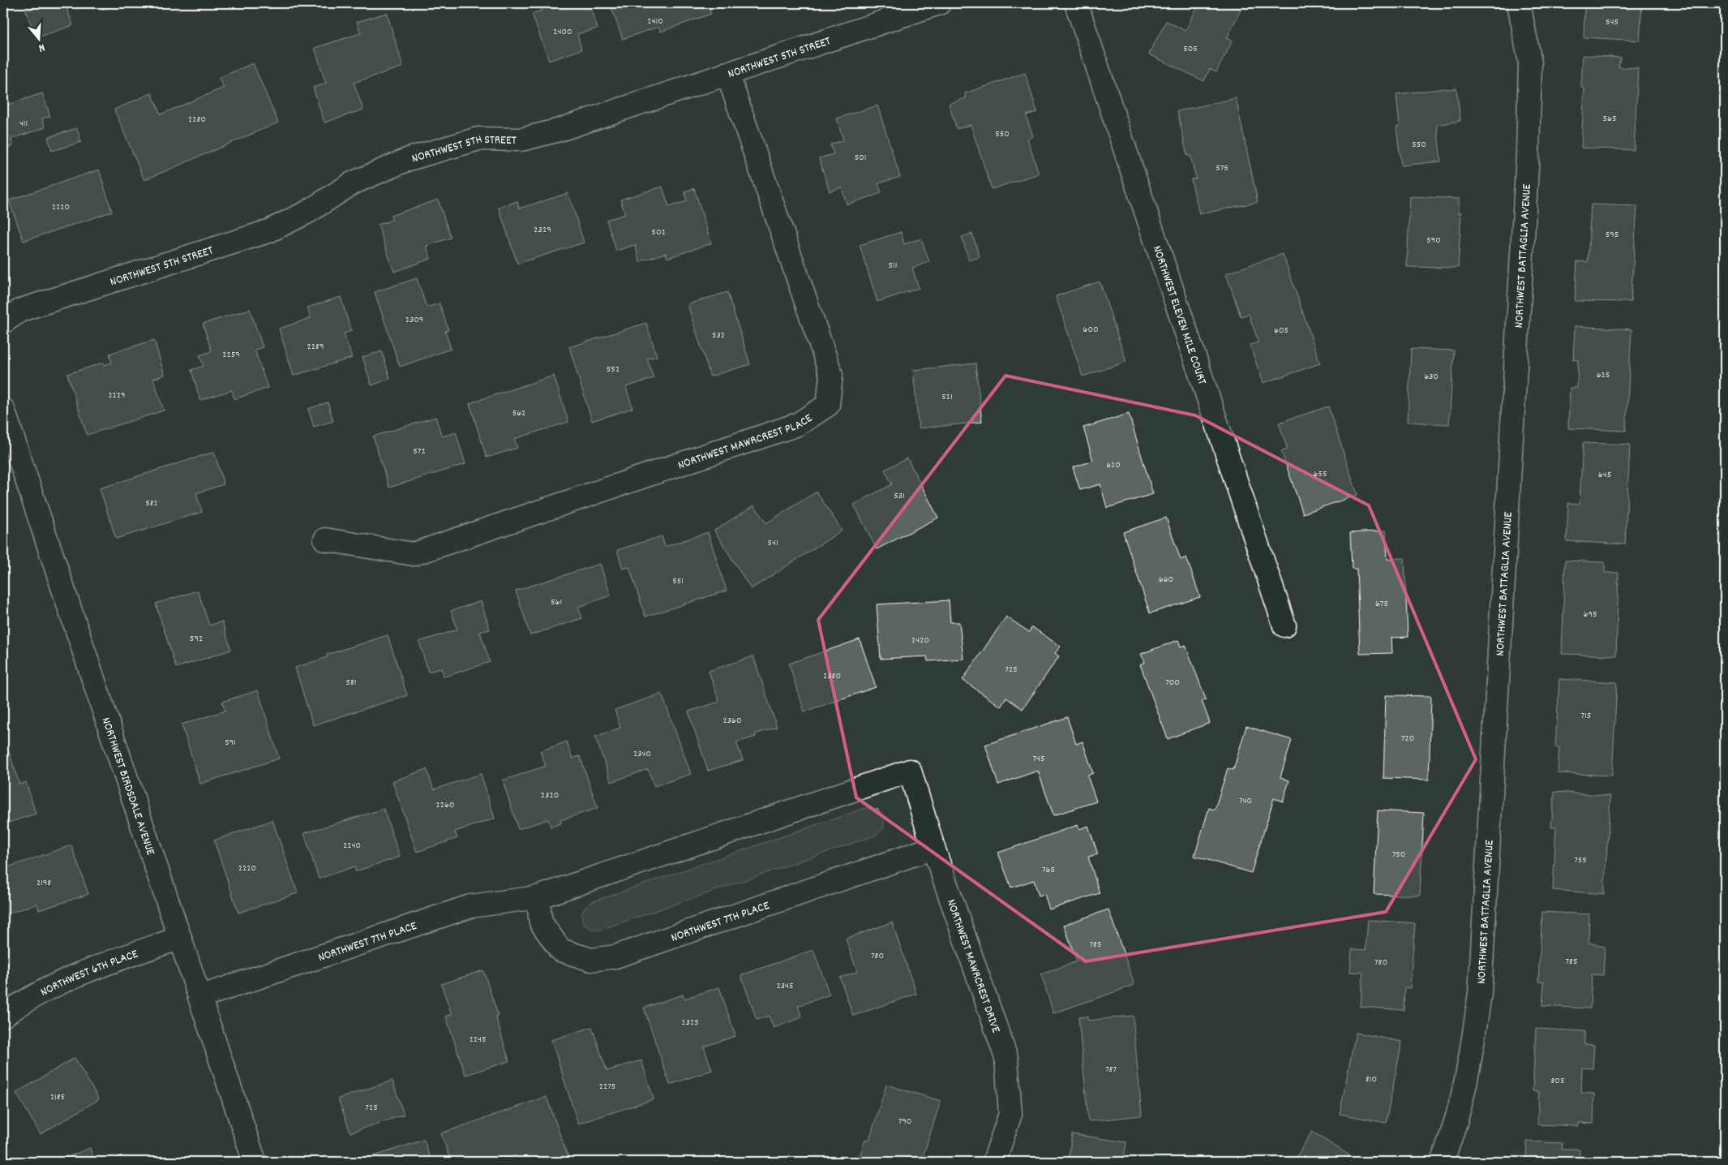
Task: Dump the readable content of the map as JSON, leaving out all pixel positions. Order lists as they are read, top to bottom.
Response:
{
  "streets": {
    "street": [
      "NORTHWEST 5TH STREET",
      "NORTHWEST BATTAGLIA AVENUE",
      "NORTHWEST ELEVEN MILE COURT",
      "NORTHWEST MAWRCREST PLACE",
      "NORTHWEST BIRDSDALE AVENUE",
      "NORTHWEST 7TH PLACE",
      "NORTHWEST MAWRCREST DRIVE",
      "NORTHWEST 6TH PLACE"
    ]
  },
  "crossings": [
    ["NORTHWEST 5TH STREET", "NORTHWEST MAWRCREST PLACE"],
    ["NORTHWEST BIRDSDALE AVENUE", "NORTHWEST 7TH PLACE"],
    ["NORTHWEST BIRDSDALE AVENUE", "NORTHWEST 6TH PLACE"],
    ["NORTHWEST 7TH PLACE", "NORTHWEST MAWRCREST DRIVE"]
  ],
  "house_numbers": [
    "2410",
    "545",
    "2400",
    "505",
    "565",
    "2280",
    "411",
    "550",
    "550",
    "501",
    "575",
    "2220",
    "2329",
    "502",
    "595",
    "590",
    "511",
    "2309",
    "600",
    "605",
    "532",
    "2289",
    "2259",
    "552",
    "625",
    "630",
    "2229",
    "521",
    "562",
    "572",
    "620",
    "655",
    "645",
    "531",
    "582",
    "541",
    "660",
    "551",
    "561",
    "675",
    "695",
    "592",
    "2420",
    "725",
    "2380",
    "581",
    "700",
    "715",
    "2360",
    "720",
    "591",
    "2340",
    "745",
    "2320",
    "740",
    "2260",
    "2240",
    "750",
    "755",
    "2220",
    "765",
    "2198",
    "785",
    "780",
    "785",
    "780",
    "2345",
    "2325",
    "2245",
    "787",
    "810",
    "805",
    "2275",
    "2185",
    "725",
    "790"
  ],
  "north": "bottom"
}
